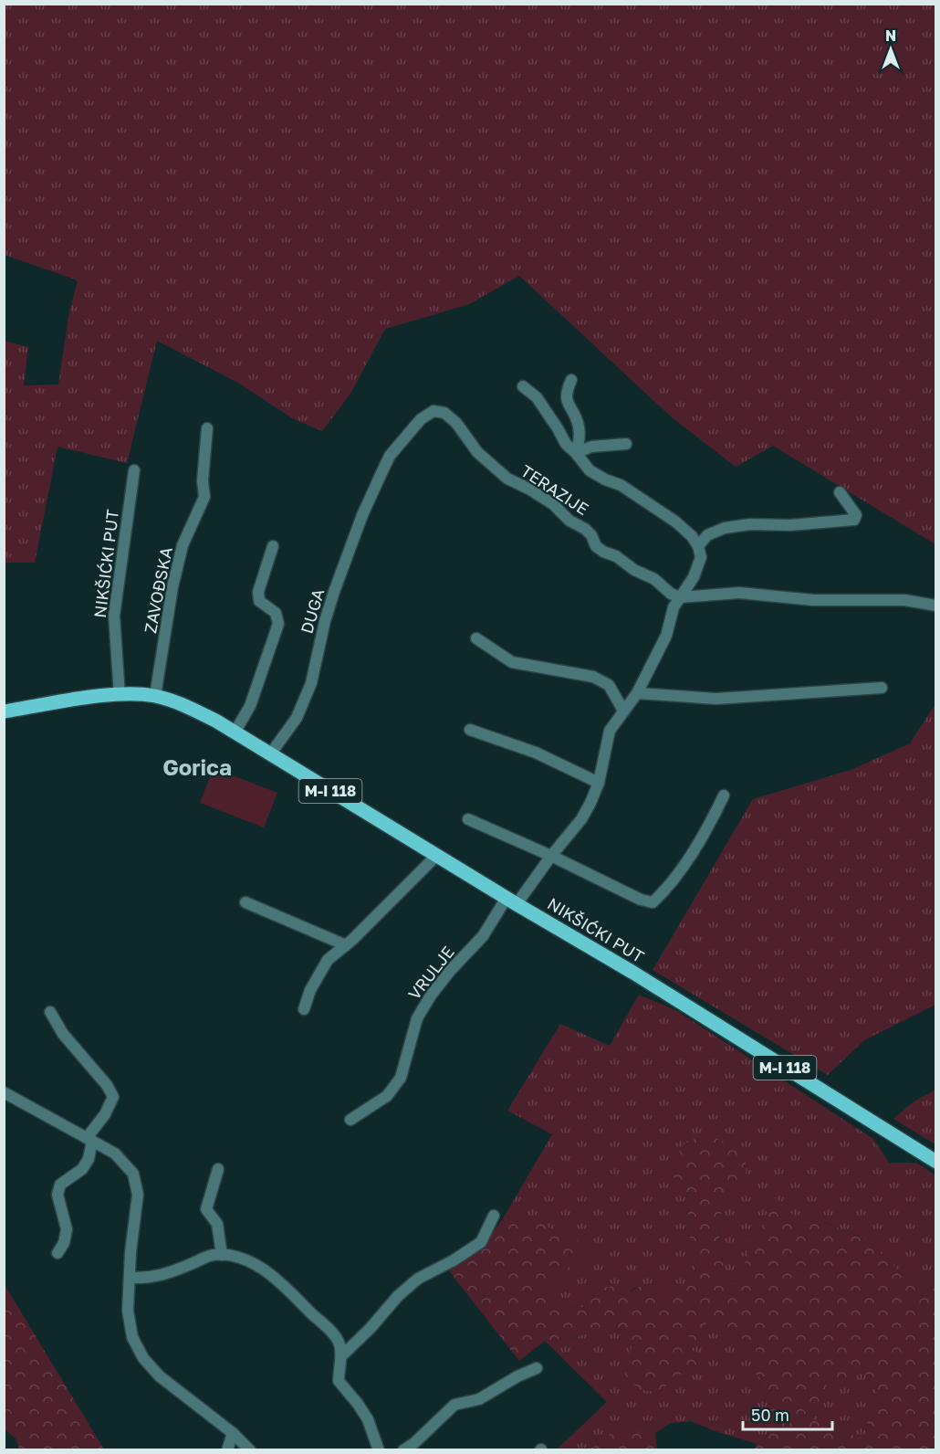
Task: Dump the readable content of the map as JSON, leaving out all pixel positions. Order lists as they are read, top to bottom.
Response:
{
  "streets": {
    "main road": ["NIKŠIĆKI PUT", "M-I 118"],
    "street": [
      "TERAZIJE",
      "ZAVOĐSKA",
      "DUGA",
      "VRULJE"
    ]
  },
  "crossings": [
    ["TERAZIJE", "DUGA"],
    ["NIKŠIĆKI PUT", "ZAVOĐSKA"],
    ["NIKŠIĆKI PUT", "DUGA"],
    ["NIKŠIĆKI PUT", "VRULJE"]
  ],
  "districts": ["Gorica"],
  "scale_bar": "50 m",
  "north": "top"
}
